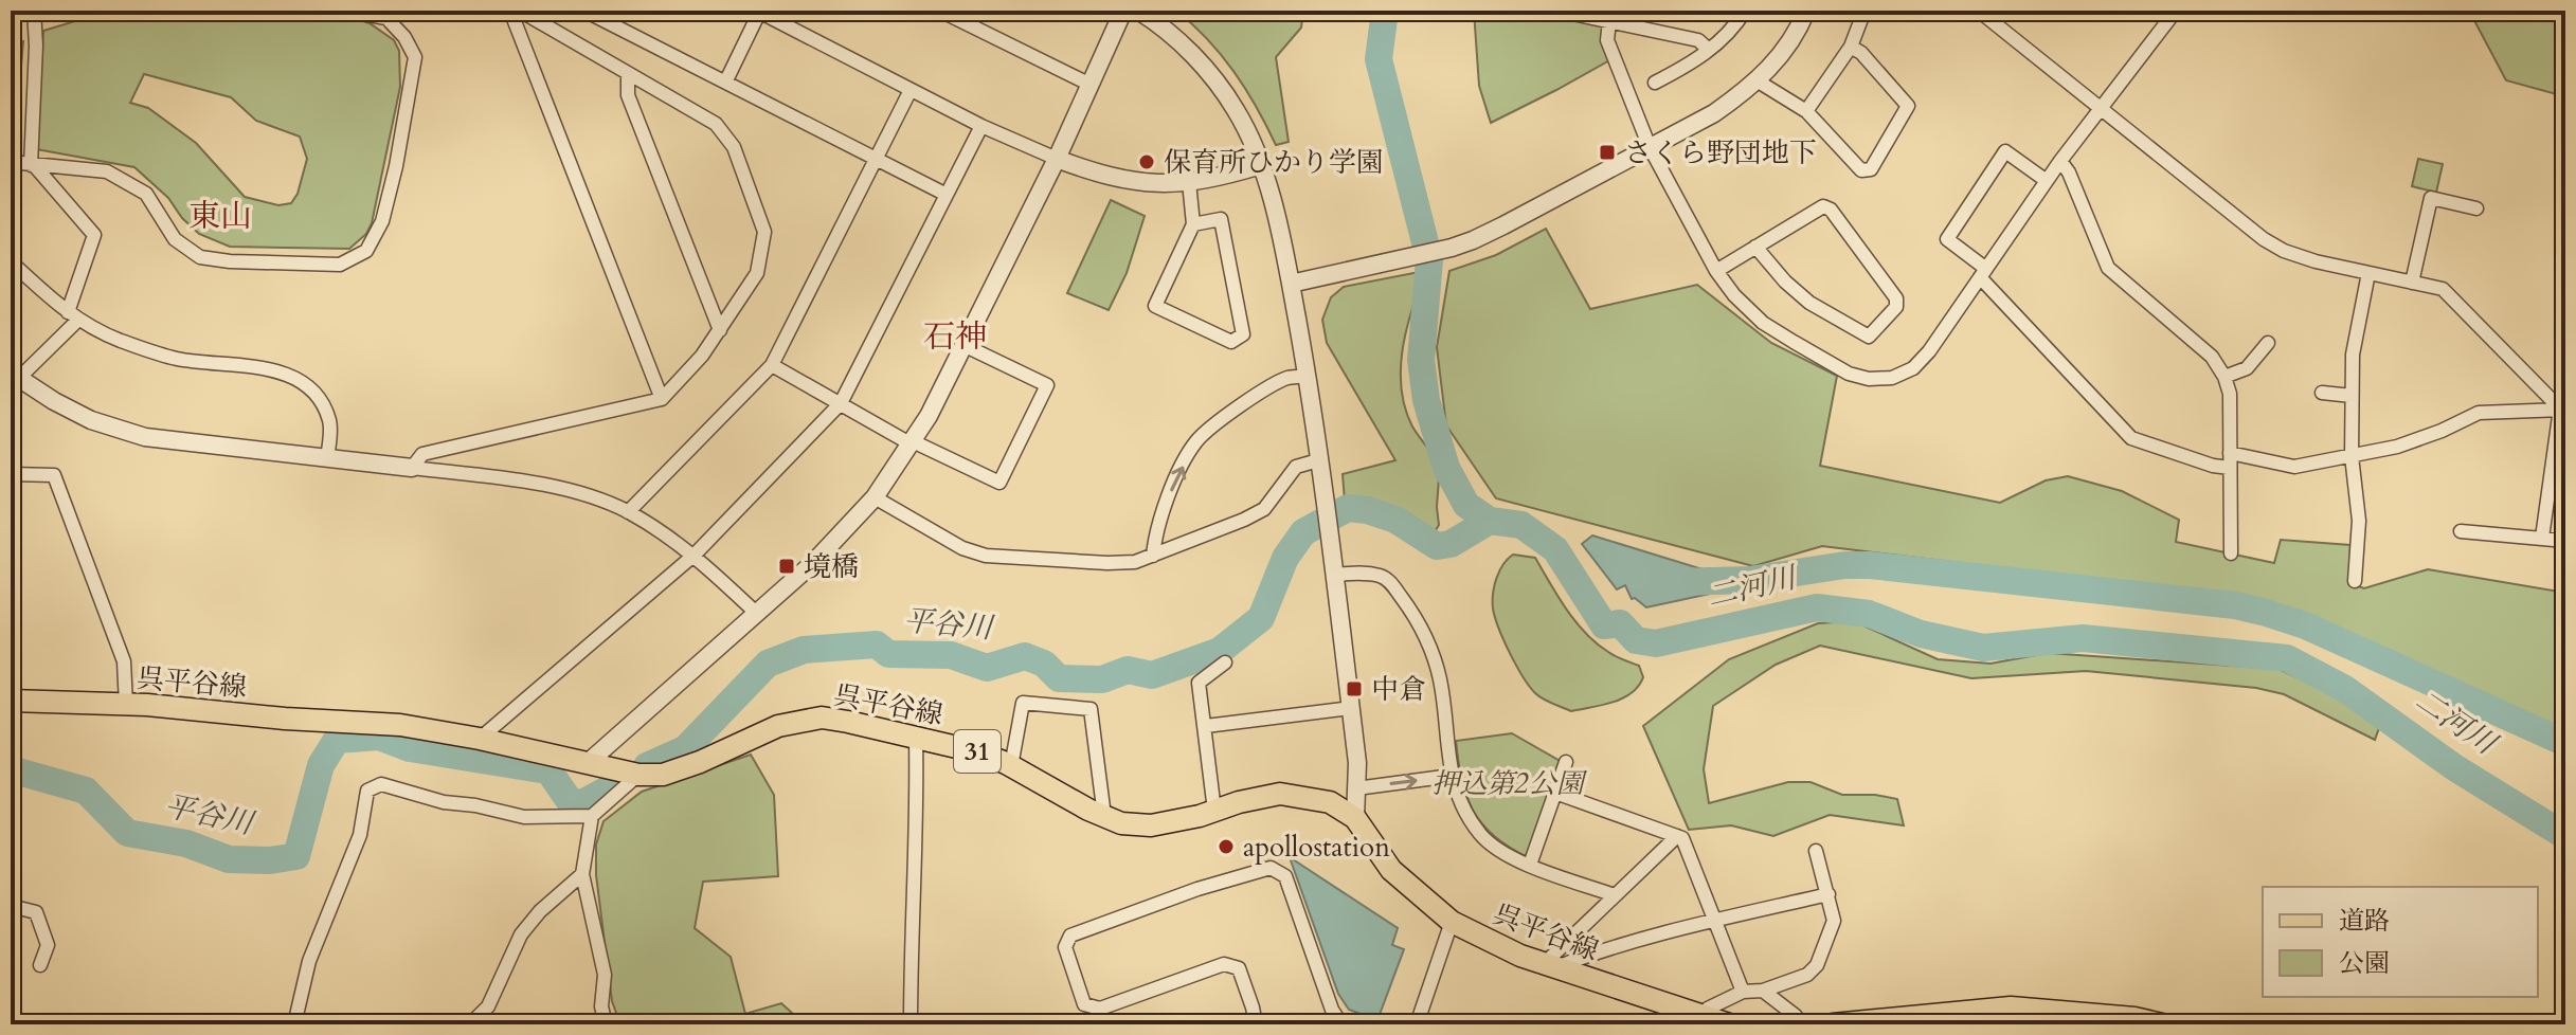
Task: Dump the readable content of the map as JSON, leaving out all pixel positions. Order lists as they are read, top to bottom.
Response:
{
  "streets": {
    "main road": ["呉平谷線", "31"]
  },
  "districts": ["東山", "石神"],
  "water": ["二河川", "平谷川"],
  "parks": ["押込第2公園"],
  "places": {
    "transit": ["さくら野団地下", "境橋", "中倉"],
    "other": ["保育所ひかり学園", "apollostation"]
  },
  "legend": ["道路", "公園"]
}
